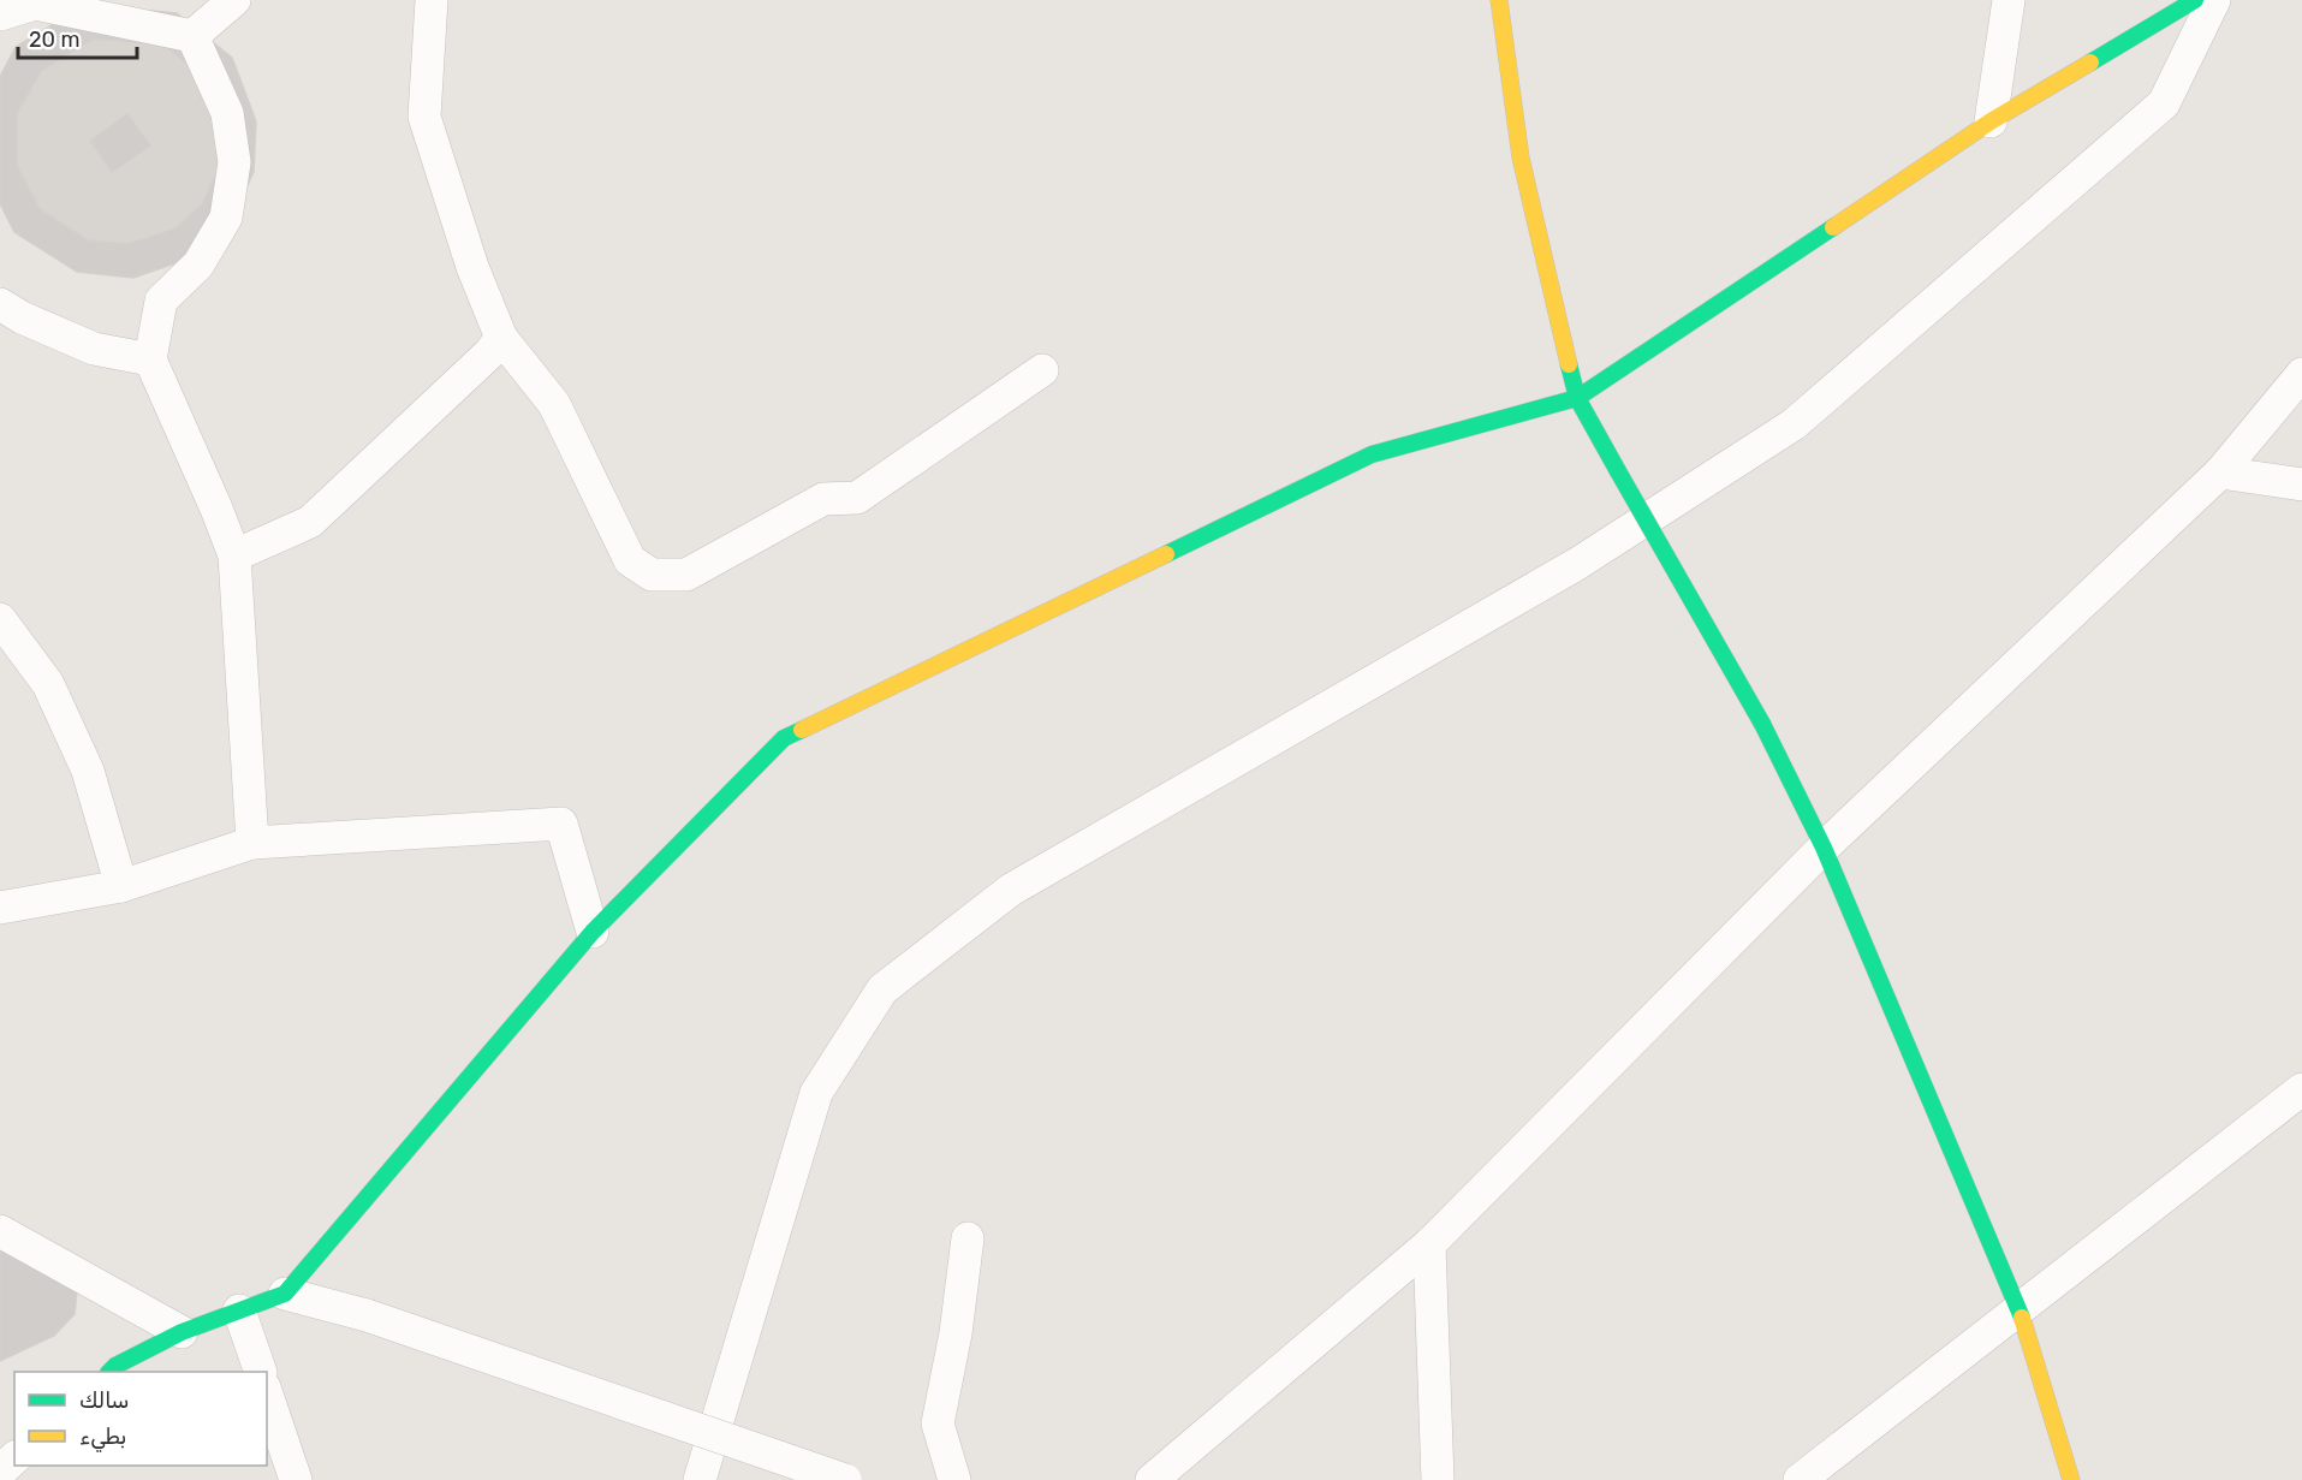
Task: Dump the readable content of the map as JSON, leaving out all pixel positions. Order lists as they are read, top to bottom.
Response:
{
  "legend": ["سالك", "بطيء"],
  "scale_bar": "20 m"
}
